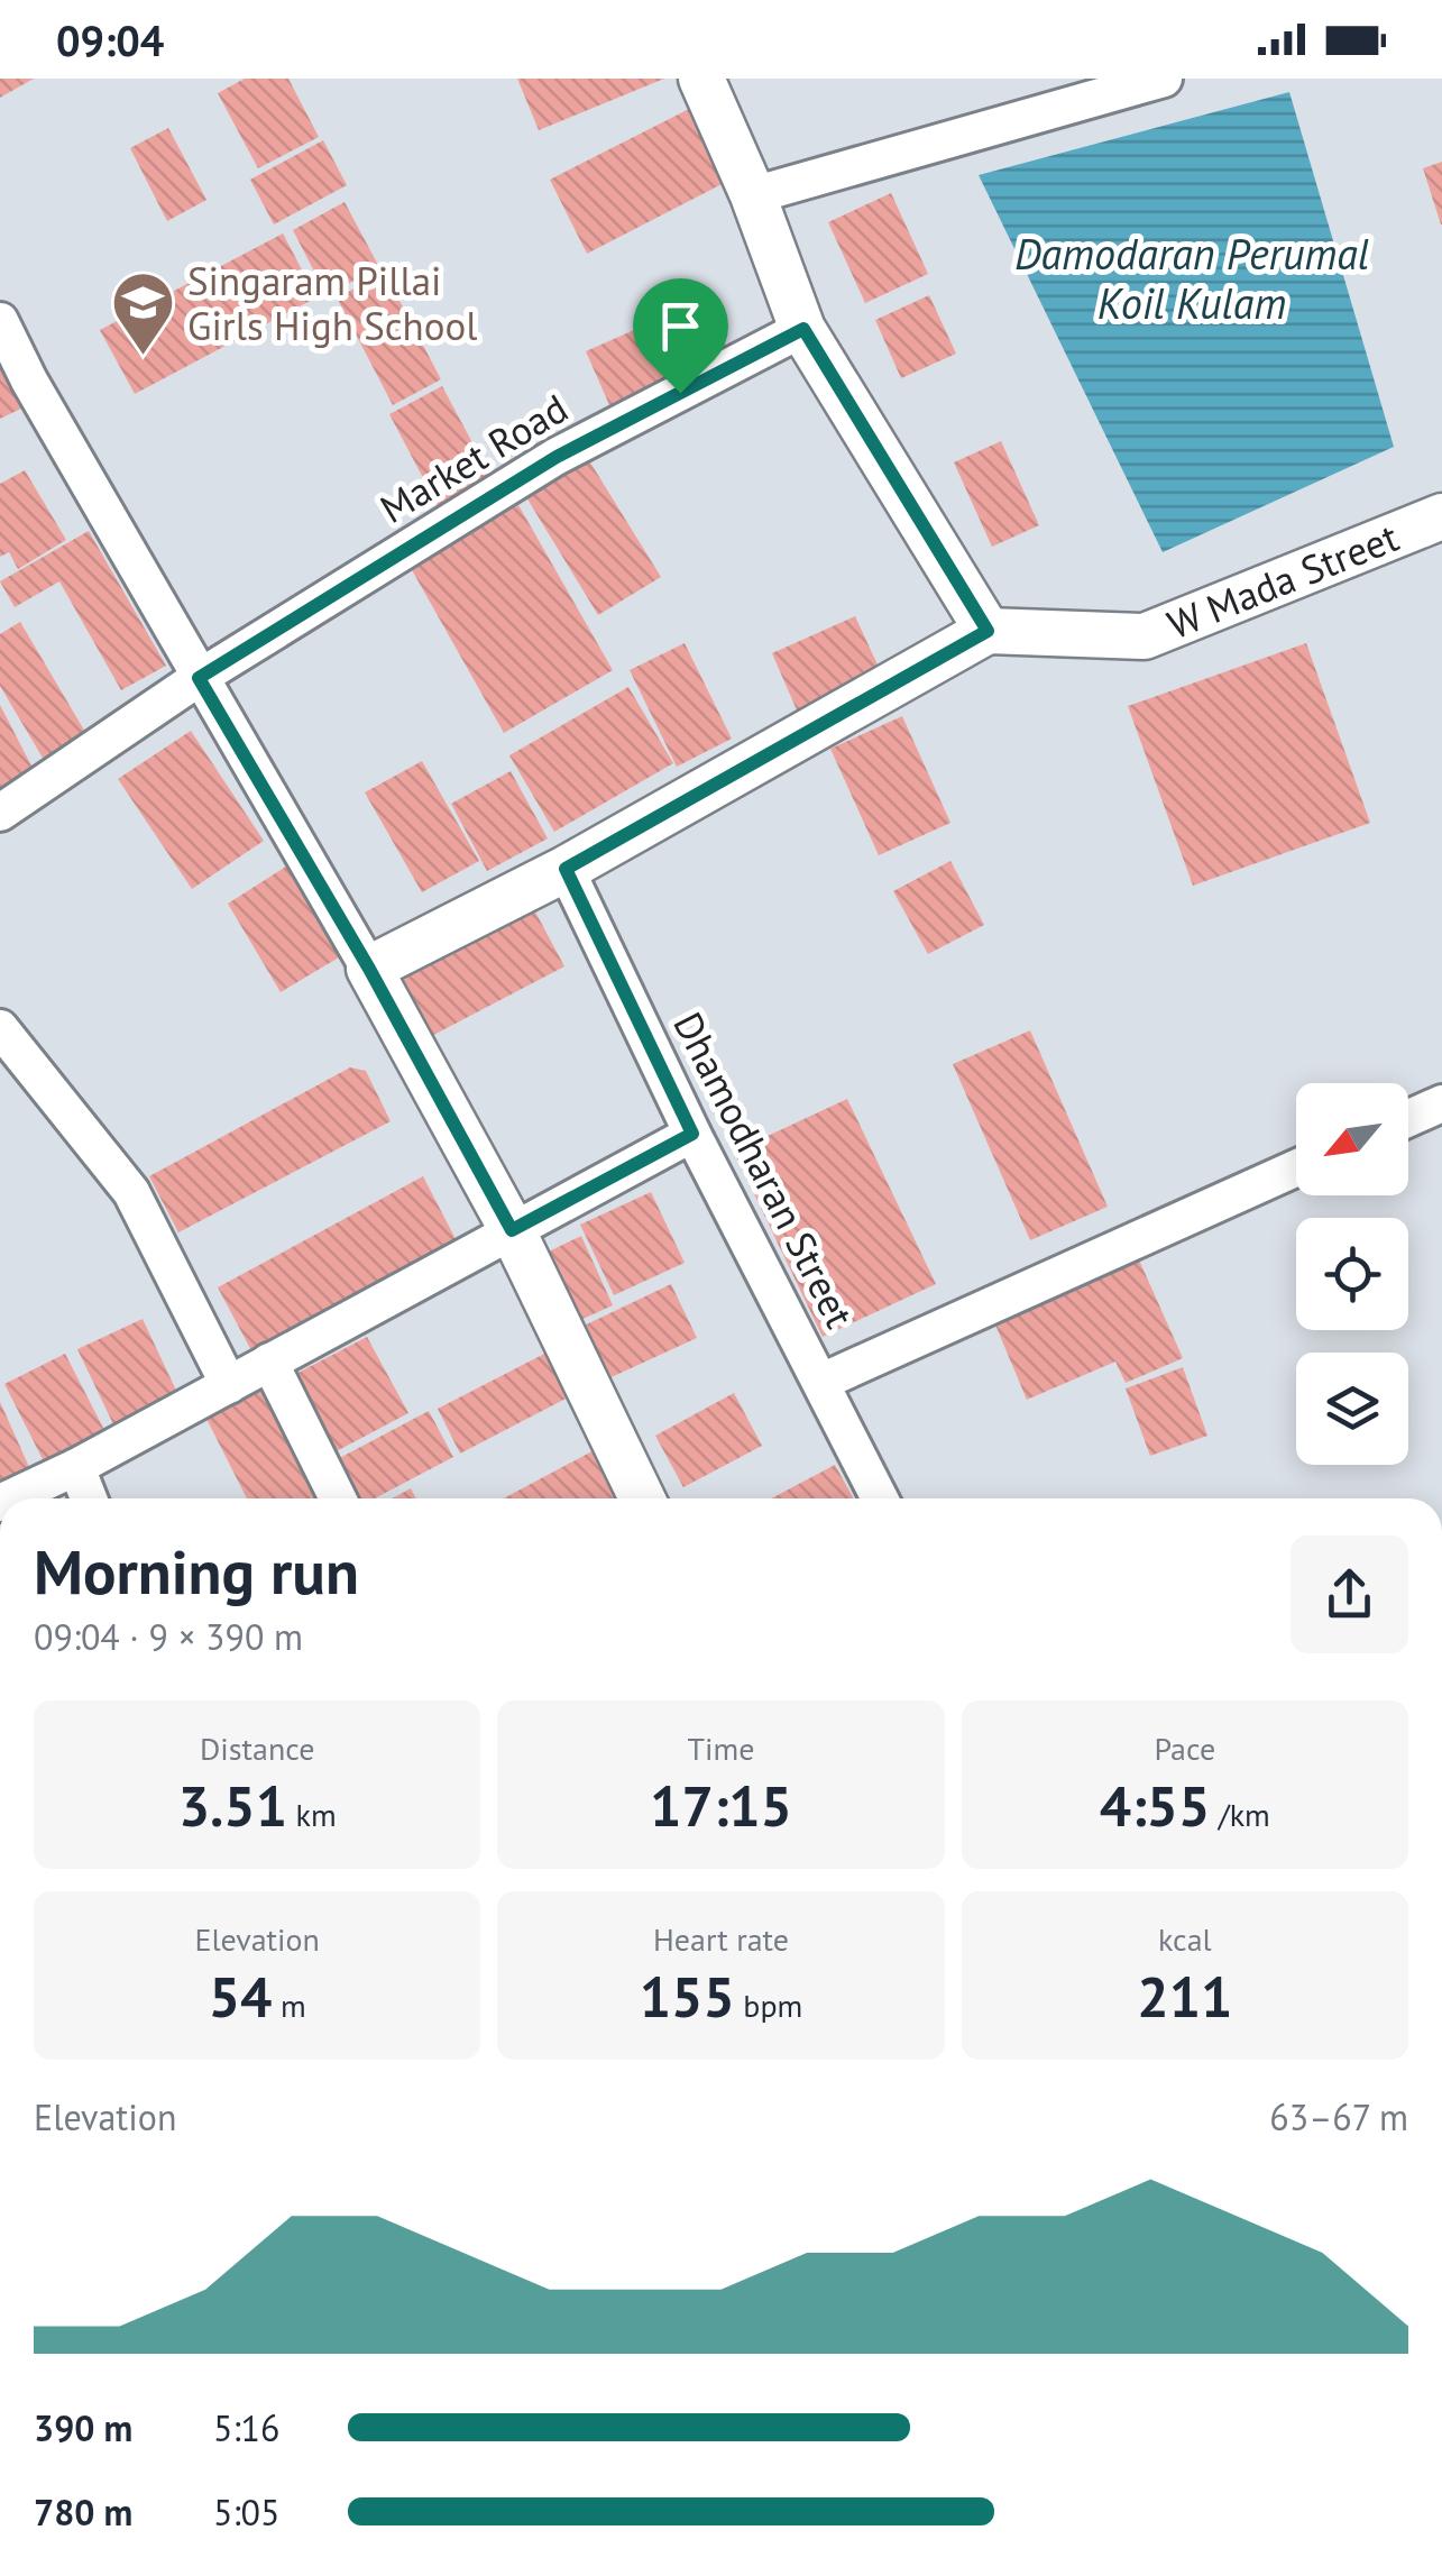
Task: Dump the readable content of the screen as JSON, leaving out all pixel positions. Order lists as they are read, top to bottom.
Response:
{
  "streets": {
    "street": ["Market Road", "W Mada Street", "Dhamodharan Street"]
  },
  "water": ["Damodaran Perumal Koil Kulam"],
  "places": {
    "school or university": ["Singaram Pillai Girls High School"]
  },
  "north": "bottom left",
  "page": {
    "status": "09:04",
    "heading": ["Morning run", "09:04 · 9 × 390 m"],
    "stats": [
      ["Distance", "3.51 km"],
      ["Time", "17:15"],
      ["Pace", "4:55 /km"],
      ["Elevation", "54 m"],
      ["Heart rate", "155 bpm"],
      ["kcal", "211"]
    ],
    "chart": ["Elevation", "63–67 m"],
    "list": [
      {
        "name": "390 m",
        "note": "5:16"
      },
      {
        "name": "780 m",
        "note": "5:05"
      }
    ]
  }
}
